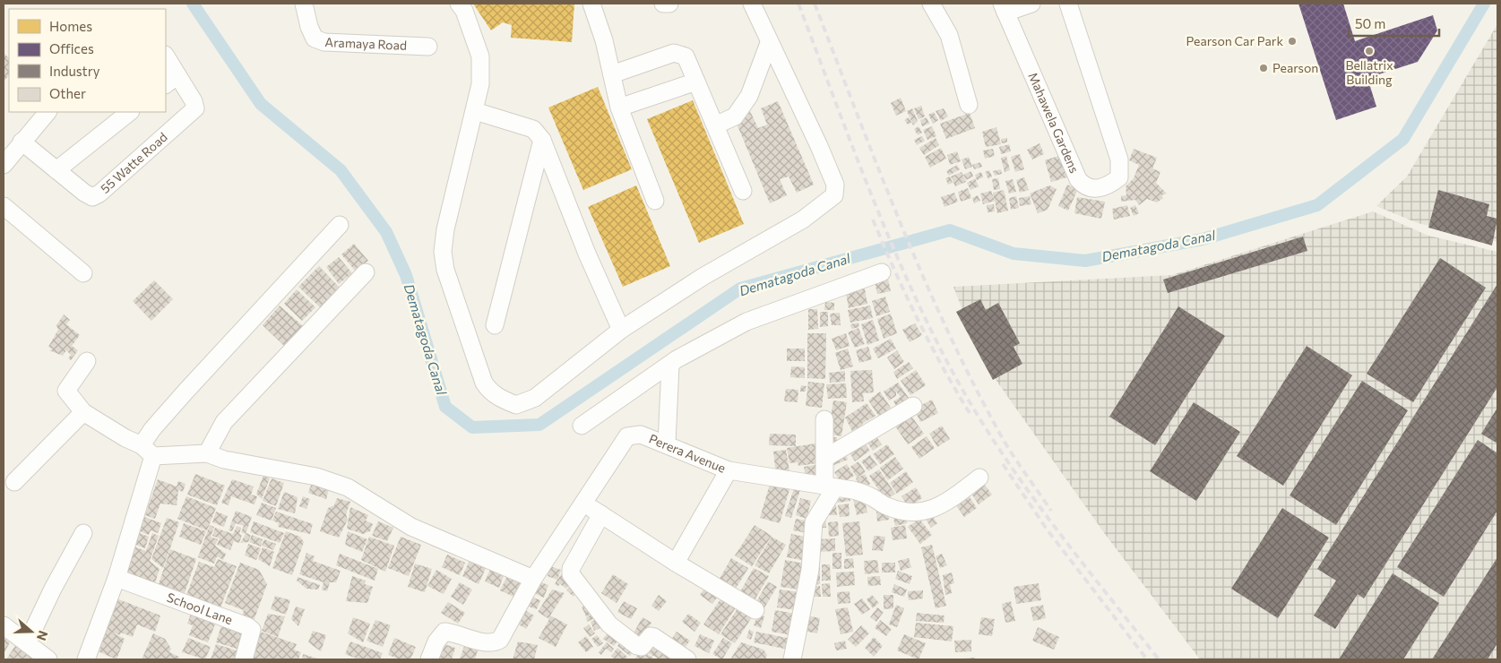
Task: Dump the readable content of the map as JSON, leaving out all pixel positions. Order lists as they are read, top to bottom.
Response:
{
  "streets": {
    "street": [
      "Aramaya Road",
      "Mahawela Gardens",
      "55 Watte Road",
      "Perera Avenue",
      "School Lane"
    ]
  },
  "water": ["Dematagoda Canal"],
  "places": ["Pearson Car Park", "Bellatrix Building", "Pearson"],
  "legend": [
    "Homes",
    "Offices",
    "Industry",
    "Other"
  ],
  "scale_bar": "50 m",
  "north": "right"
}
